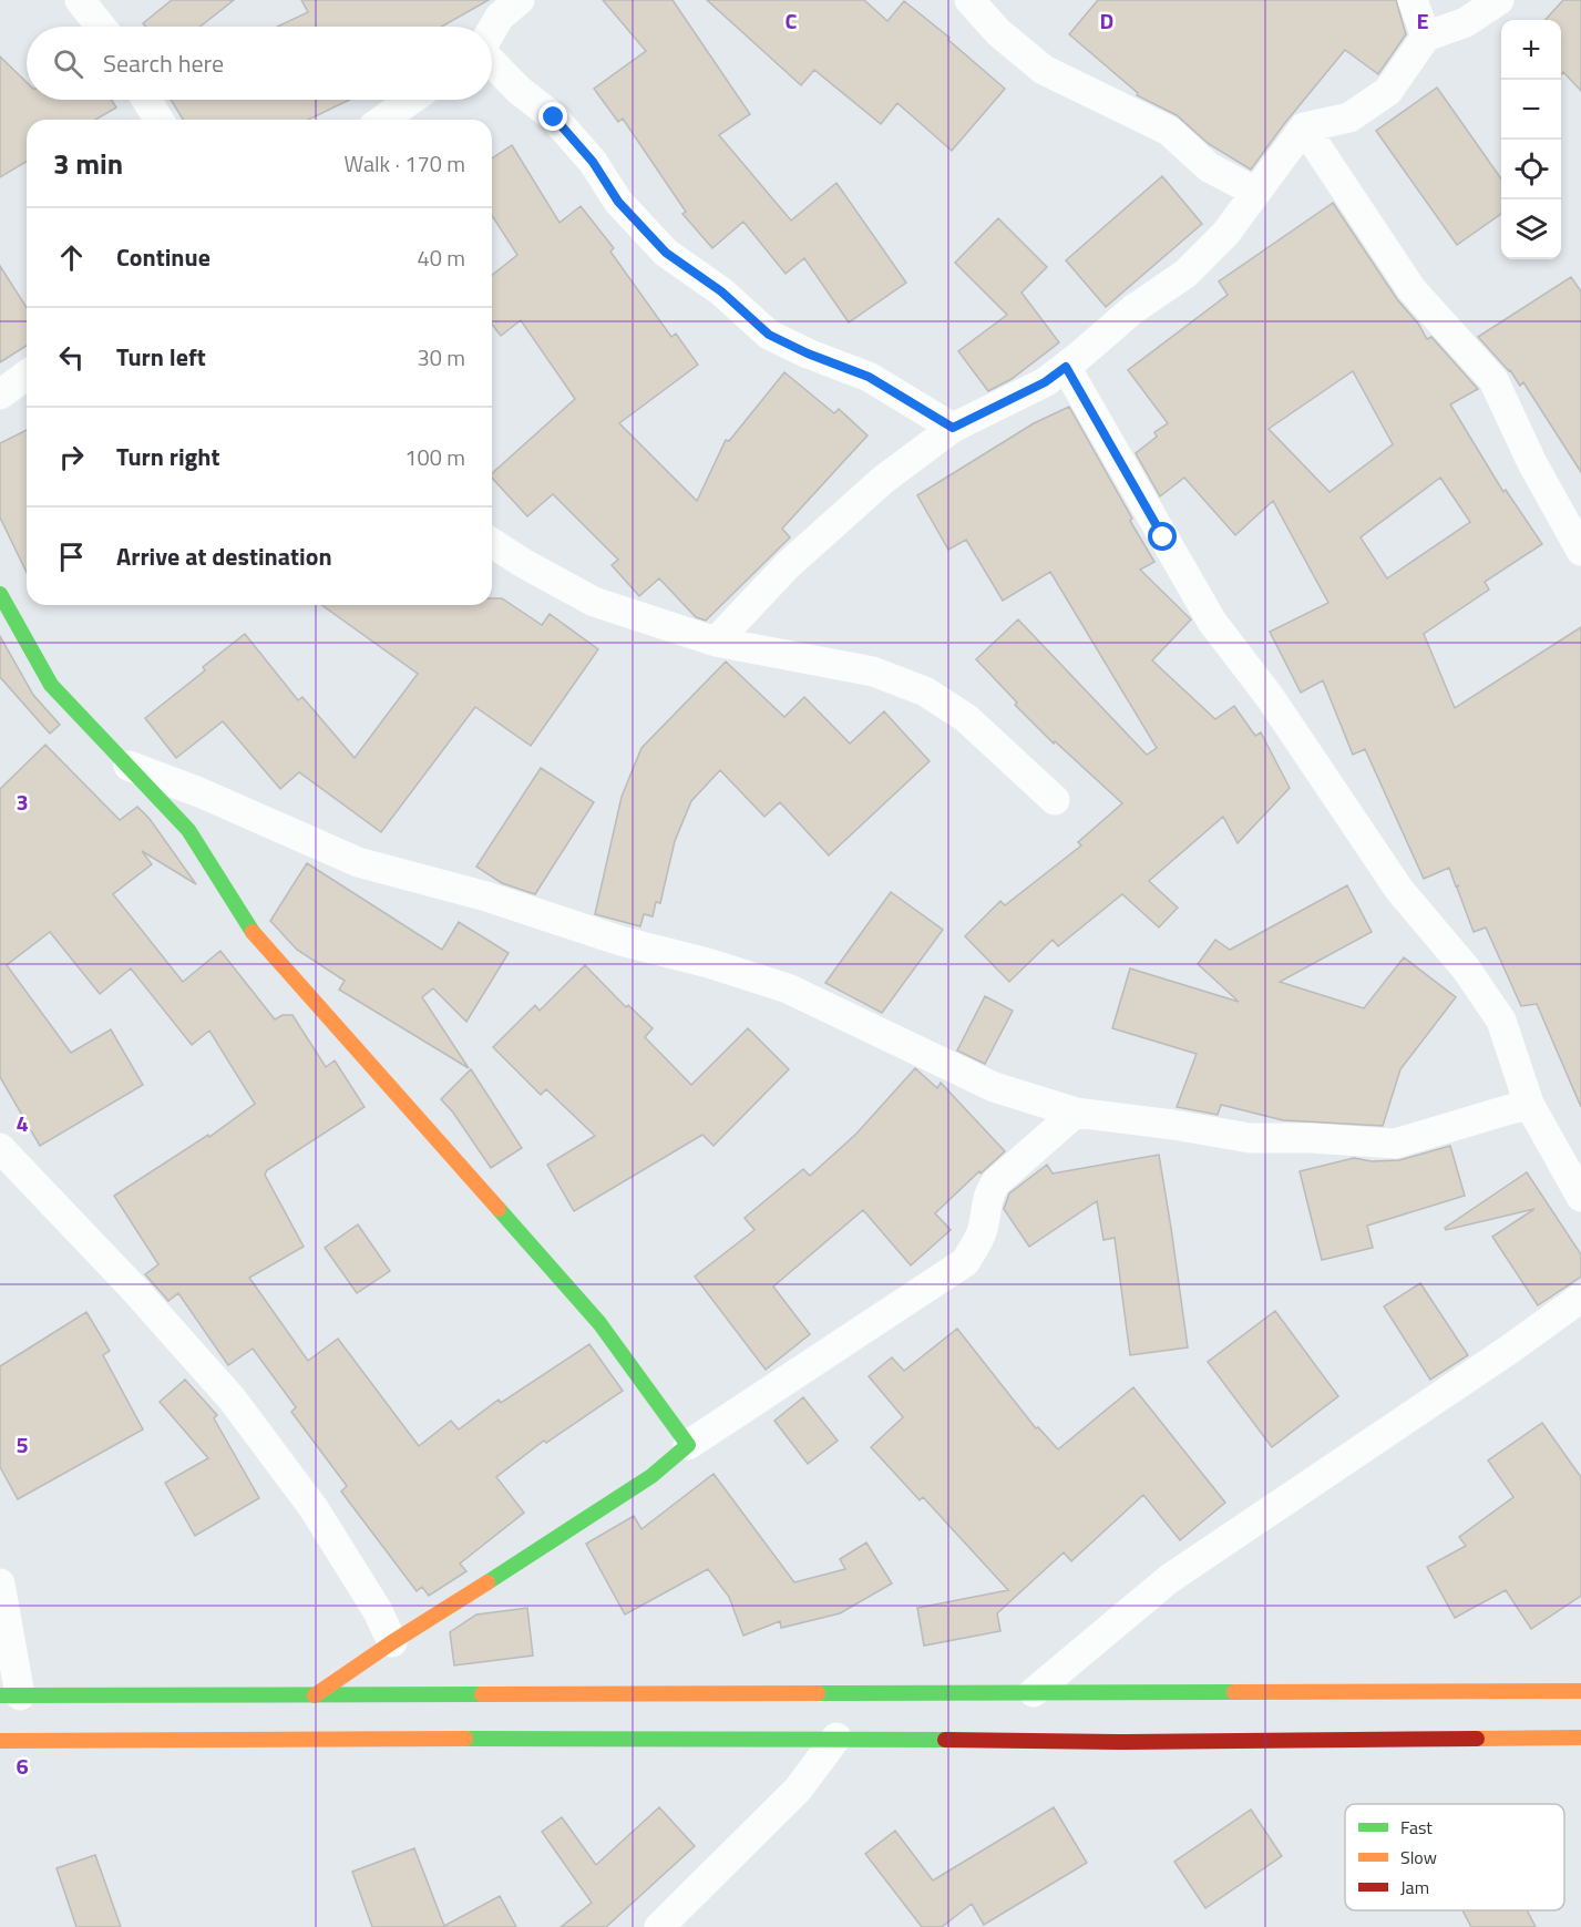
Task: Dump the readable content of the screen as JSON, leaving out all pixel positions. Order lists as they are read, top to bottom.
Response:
{
  "legend": ["Fast", "Slow", "Jam"],
  "page": {
    "map_buttons": ["+", "−"],
    "search": "Search here",
    "heading": ["3 min", "Walk · 170 m"],
    "list": [
      ["Continue", "40 m"],
      ["Turn left", "30 m"],
      ["Turn right", "100 m"],
      "Arrive at destination"
    ]
  },
  "grid": {
    "columns": ["C", "D", "E"],
    "rows": [
      "3",
      "4",
      "5",
      "6"
    ]
  }
}
